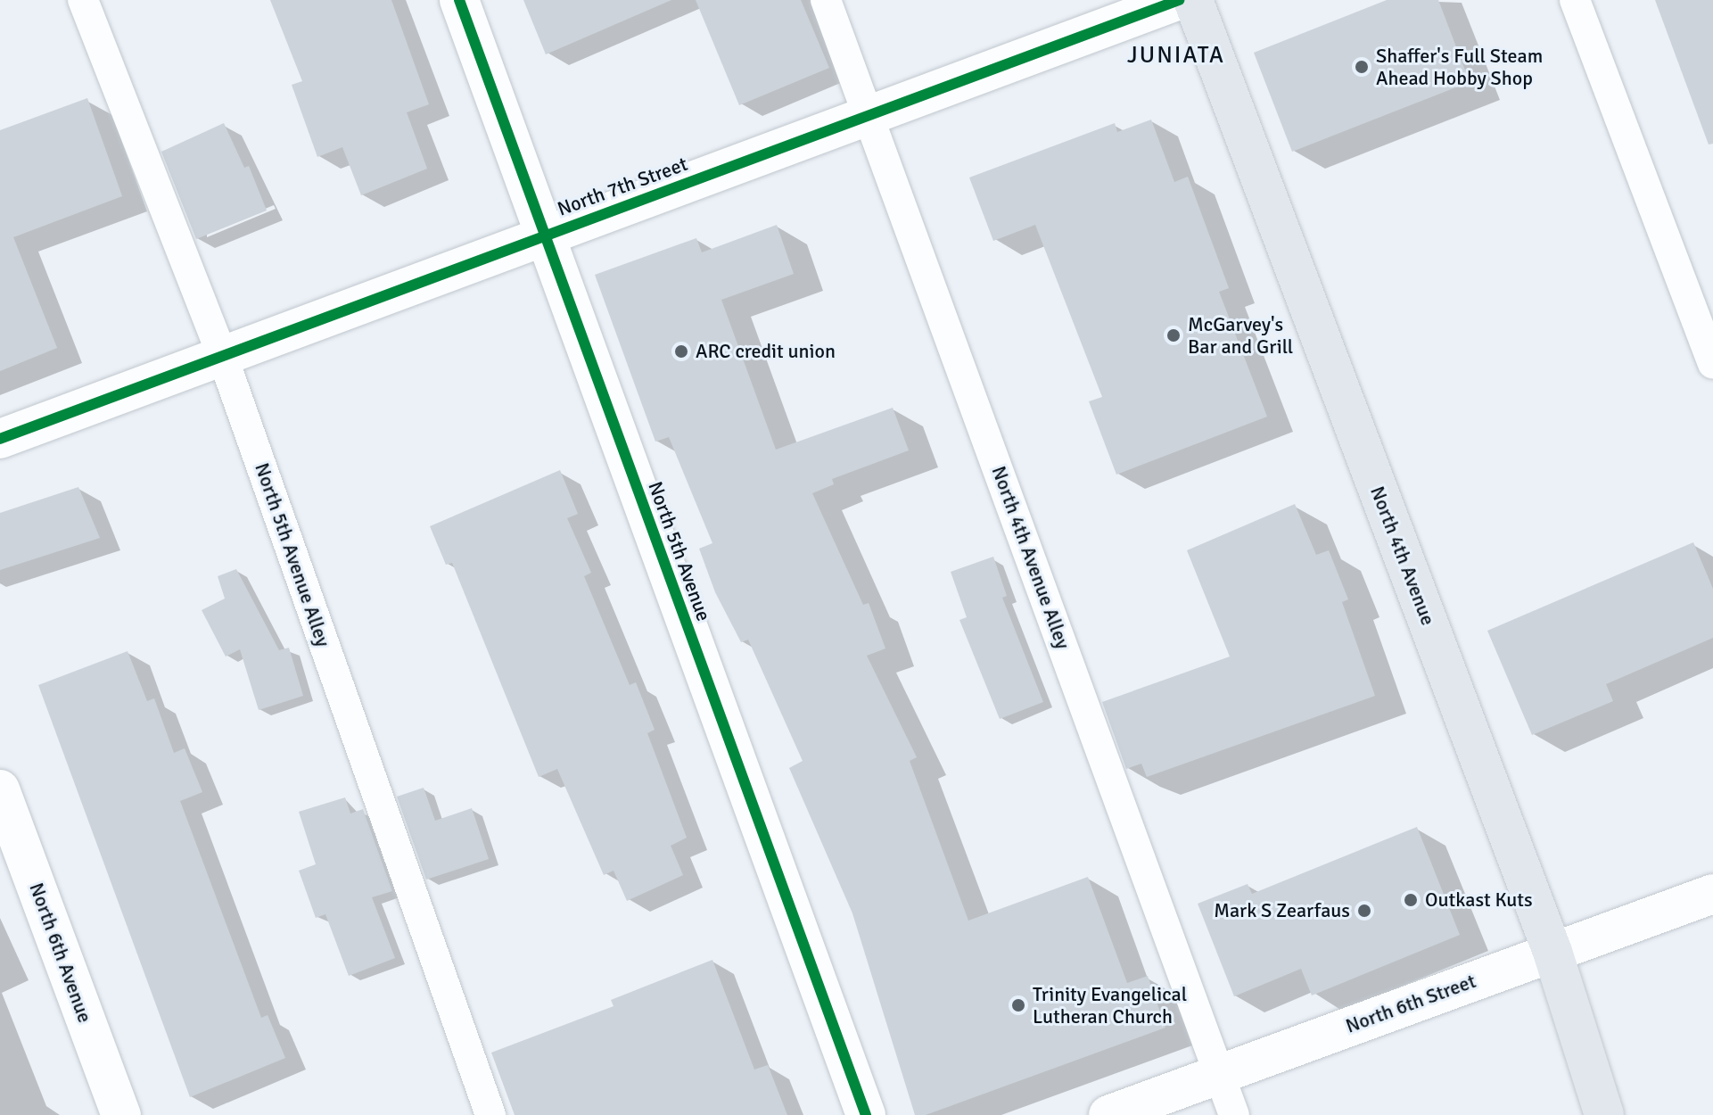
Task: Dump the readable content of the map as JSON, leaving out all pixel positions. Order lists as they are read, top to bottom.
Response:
{
  "streets": {
    "main road": ["North 4th Avenue"],
    "street": [
      "North 7th Street",
      "North 5th Avenue",
      "North 6th Avenue",
      "North 6th Street"
    ],
    "lane": ["North 5th Avenue Alley", "North 4th Avenue Alley"]
  },
  "crossings": [
    ["North 7th Street", "North 5th Avenue"],
    ["North 7th Street", "North 5th Avenue Alley"],
    ["North 7th Street", "North 4th Avenue Alley"],
    ["North 4th Avenue", "North 6th Street"],
    ["North 4th Avenue Alley", "North 6th Street"]
  ],
  "districts": ["JUNIATA"],
  "places": [
    "Shaffer's Full Steam Ahead Hobby Shop",
    "McGarvey's Bar and Grill",
    "ARC credit union",
    "Outkast Kuts",
    "Mark S Zearfaus",
    "Trinity Evangelical Lutheran Church"
  ]
}
